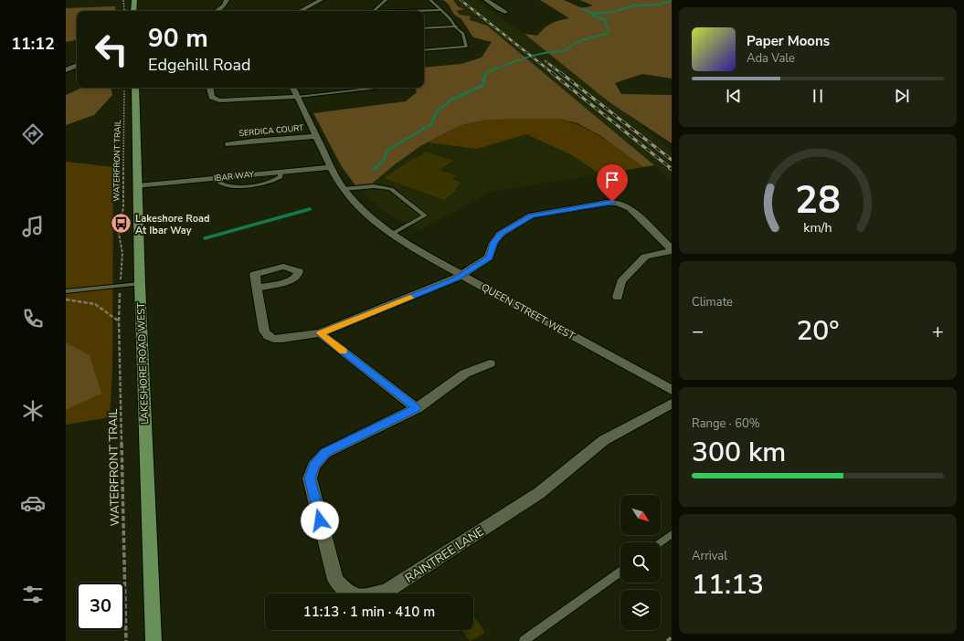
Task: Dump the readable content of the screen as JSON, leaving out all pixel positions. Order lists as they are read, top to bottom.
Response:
{
  "streets": {
    "main road": ["LAKESHORE ROAD WEST"],
    "street": [
      "SERDICA COURT",
      "IBAR WAY",
      "QUEEN STREET WEST",
      "RAINTREE LANE"
    ],
    "path": ["WATERFRONT TRAIL"]
  },
  "crossings": [
    ["SERDICA COURT", "QUEEN STREET WEST"],
    ["IBAR WAY", "QUEEN STREET WEST"],
    ["IBAR WAY", "LAKESHORE ROAD WEST"]
  ],
  "places": {
    "bus stop": ["Lakeshore Road At Ibar Way"]
  },
  "north": "bottom right",
  "page": {
    "tabs": "11:12",
    "turn": ["90 m", "Edgehill Road"],
    "song": ["Paper Moons", "Ada Vale"],
    "tile": [
      "Climate",
      ["Range · 60%", "300 km"],
      ["Arrival", "11:13"]
    ],
    "heat": ["−", "20°", "+"],
    "limit": "30",
    "trip": "11:13 · 1 min · 410 m",
    "gauge": ["28", "km/h"]
  }
}
